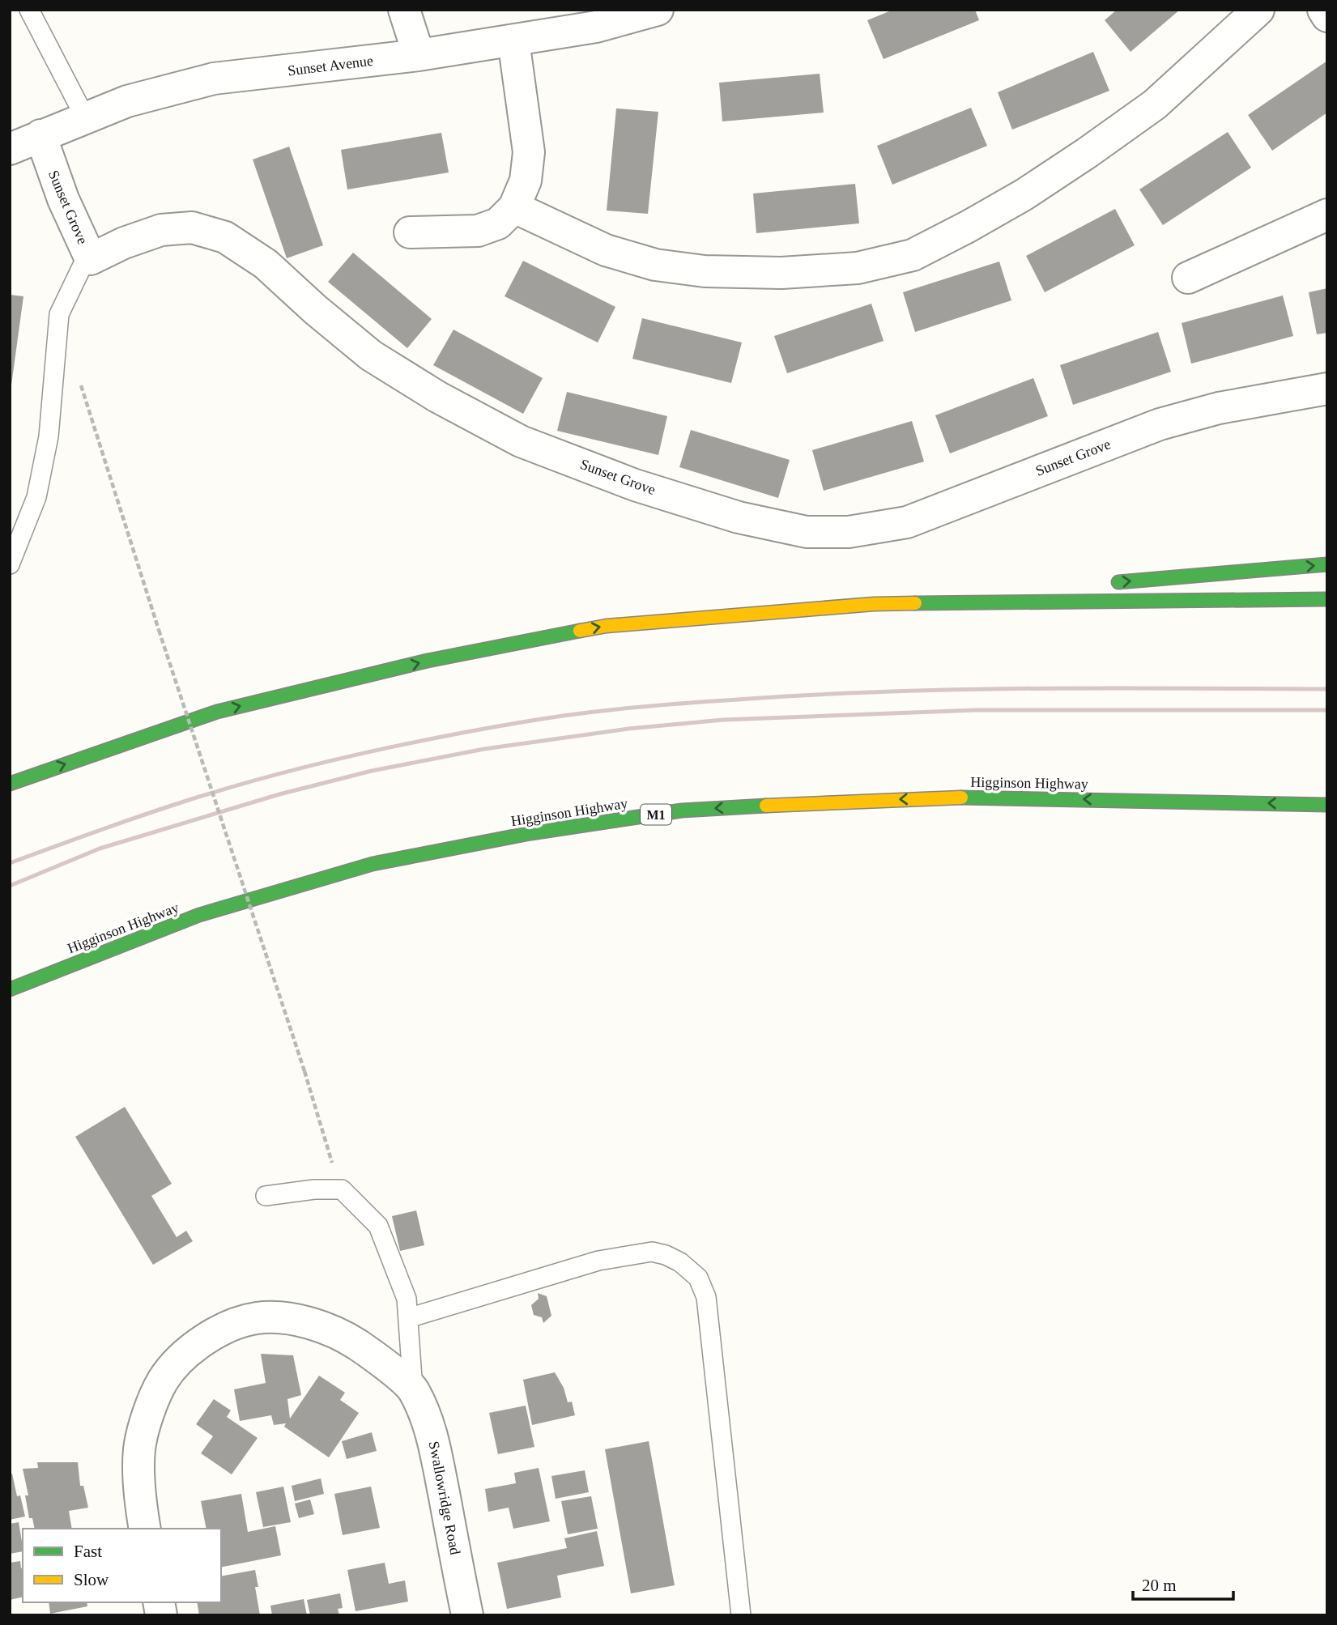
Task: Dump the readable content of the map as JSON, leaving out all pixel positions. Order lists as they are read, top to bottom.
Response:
{
  "streets": {
    "highway": ["Higginson Highway", "M1"],
    "street": ["Sunset Avenue", "Sunset Grove", "Swallowridge Road"]
  },
  "crossings": [
    ["Sunset Avenue", "Sunset Grove"]
  ],
  "one_way": ["Higginson Highway"],
  "legend": ["Fast", "Slow"],
  "scale_bar": "20 m"
}
